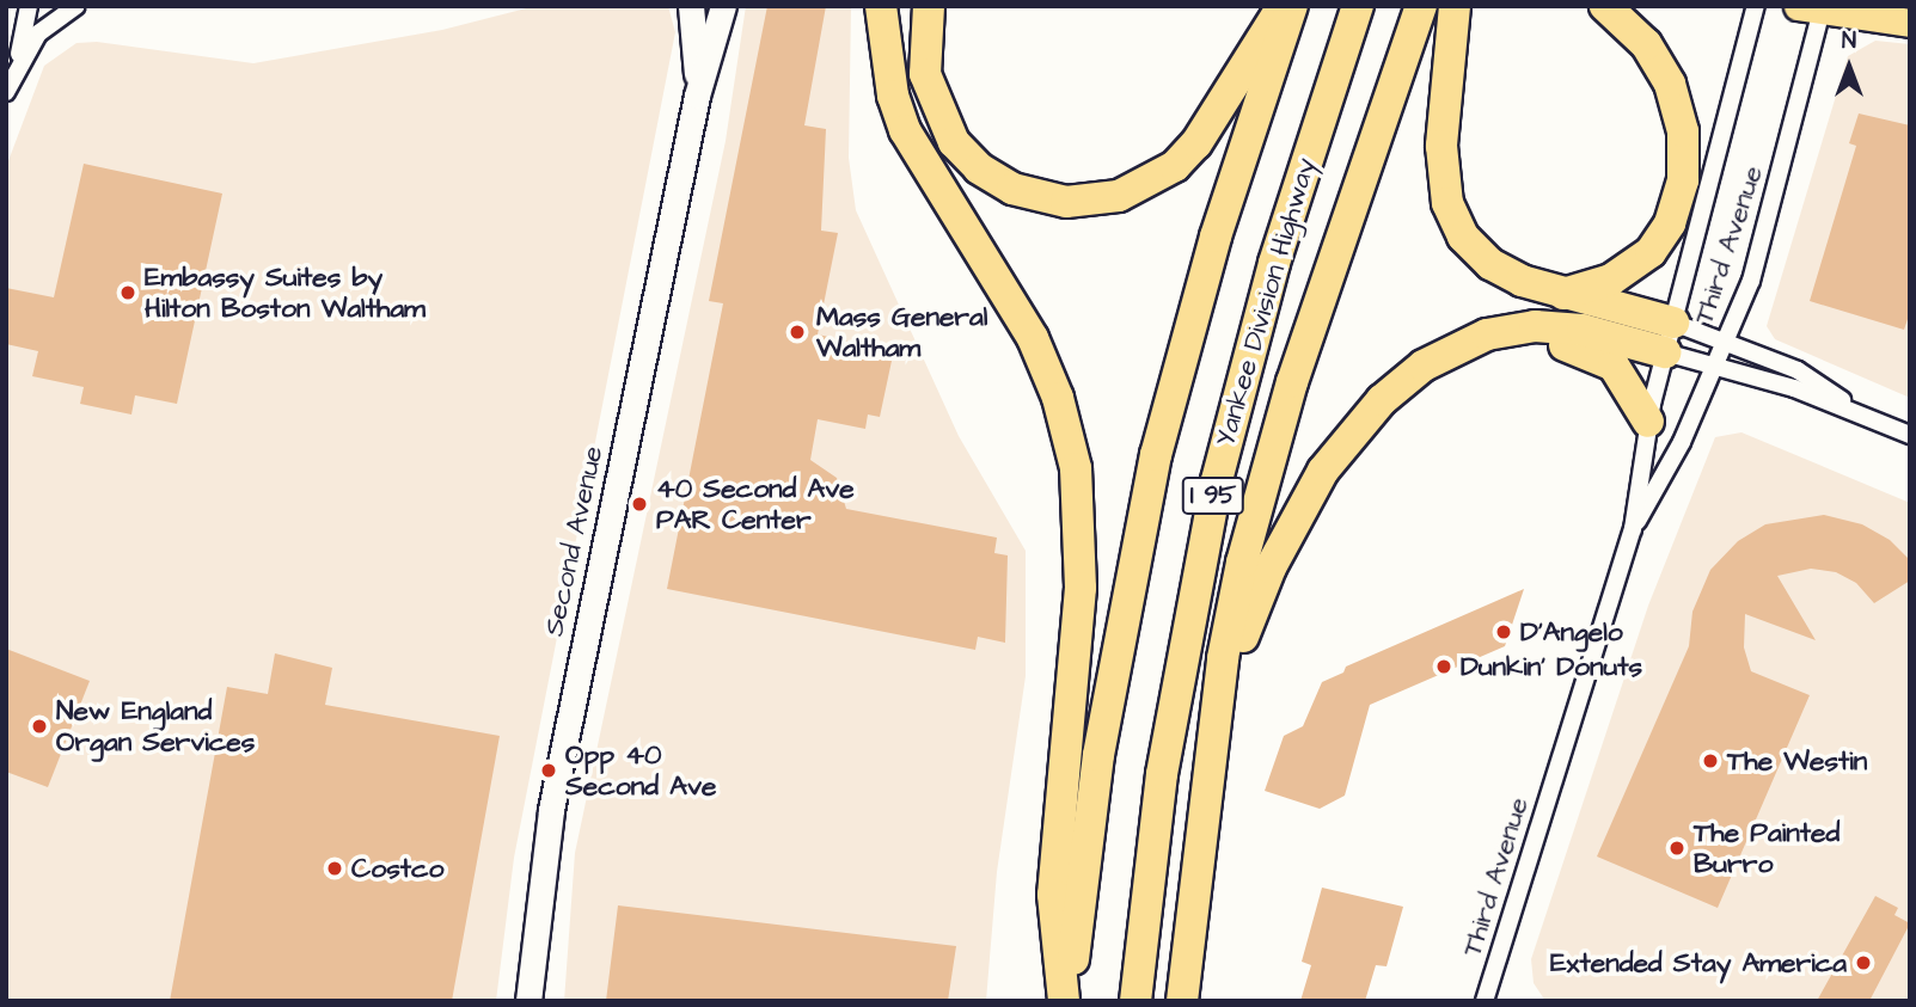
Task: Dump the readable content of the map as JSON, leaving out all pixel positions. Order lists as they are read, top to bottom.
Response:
{
  "streets": {
    "highway": ["Yankee Division Highway", "I 95"],
    "street": ["Third Avenue", "Second Avenue"]
  },
  "places": [
    "Embassy Suites by Hilton Boston Waltham",
    "Mass General Waltham",
    "40 Second Ave PAR Center",
    "D'Angelo",
    "Dunkin' Donuts",
    "New England Organ Services",
    "The Westin",
    "Opp 40 Second Ave",
    "The Painted Burro",
    "Costco",
    "Extended Stay America"
  ],
  "north": "top"
}
